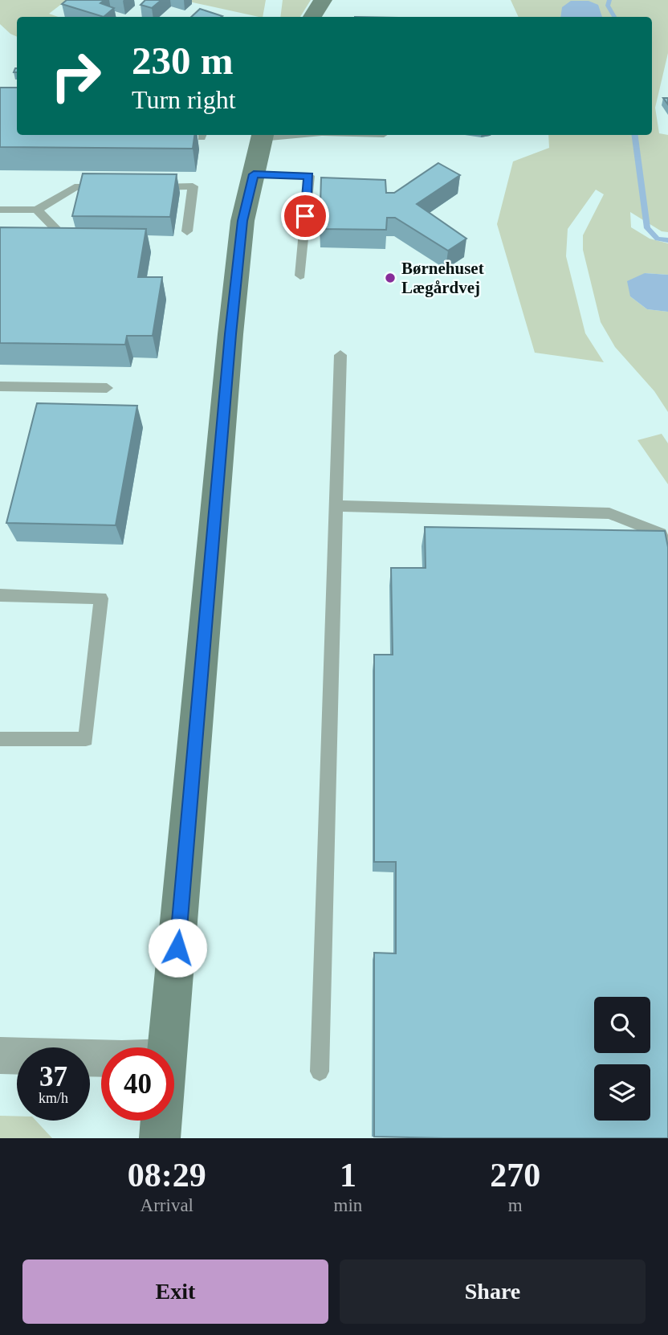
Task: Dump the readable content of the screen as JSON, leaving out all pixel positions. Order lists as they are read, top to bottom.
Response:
{
  "places": ["Børnehuset Lægårdvej"],
  "page": {
    "turn": ["230 m", "Turn right"],
    "speed": "37 km/h",
    "limit": "40",
    "eta": [
      "08:29",
      "Arrival",
      "1",
      "min",
      "270",
      "m"
    ],
    "buttons": ["Exit", "Share"]
  }
}
